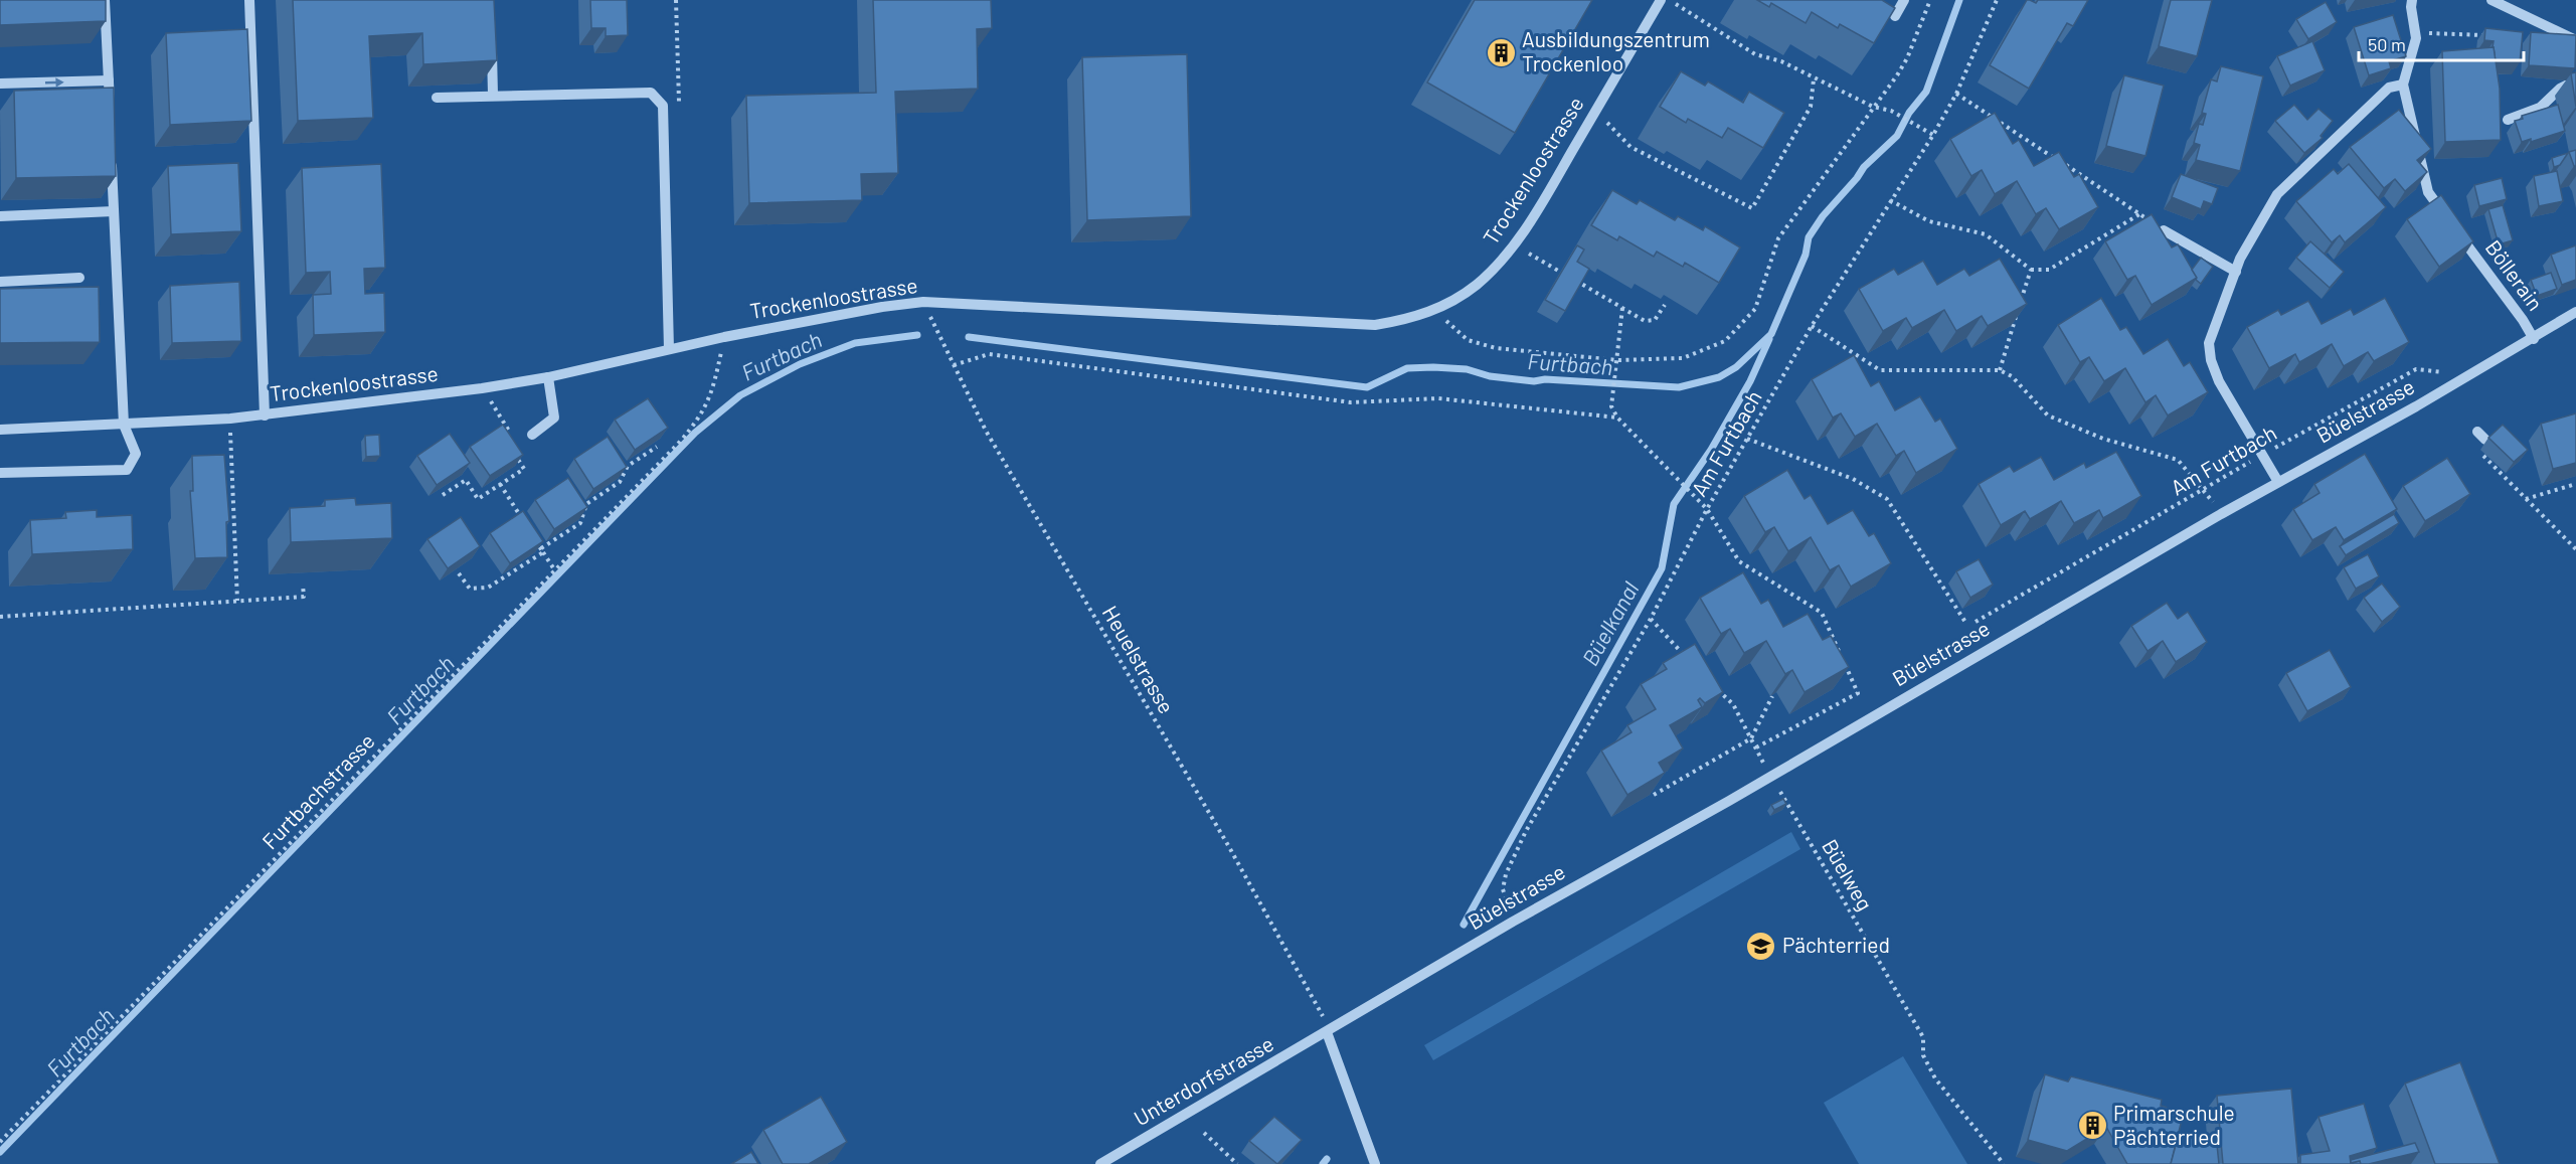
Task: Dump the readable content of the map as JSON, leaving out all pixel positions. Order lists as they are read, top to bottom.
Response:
{
  "streets": {
    "street": [
      "Trockenloostrasse",
      "Böllerain",
      "Büelstrasse",
      "Unterdorfstrasse"
    ],
    "path": [
      "Am Furtbach",
      "Heuelstrasse",
      "Furtbachstrasse",
      "Büelweg"
    ]
  },
  "crossings": [
    ["Trockenloostrasse", "Heuelstrasse"],
    ["Trockenloostrasse", "Furtbachstrasse"],
    ["Böllerain", "Büelstrasse"],
    ["Büelstrasse", "Am Furtbach"],
    ["Büelstrasse", "Heuelstrasse"],
    ["Büelstrasse", "Unterdorfstrasse"],
    ["Heuelstrasse", "Unterdorfstrasse"]
  ],
  "water": ["Furtbach", "Büelkanal"],
  "places": {
    "building": ["Ausbildungszentrum Trockenloo", "Primarschule Pächterried"],
    "school or university": ["Pächterried"]
  },
  "scale_bar": "50 m"
}
